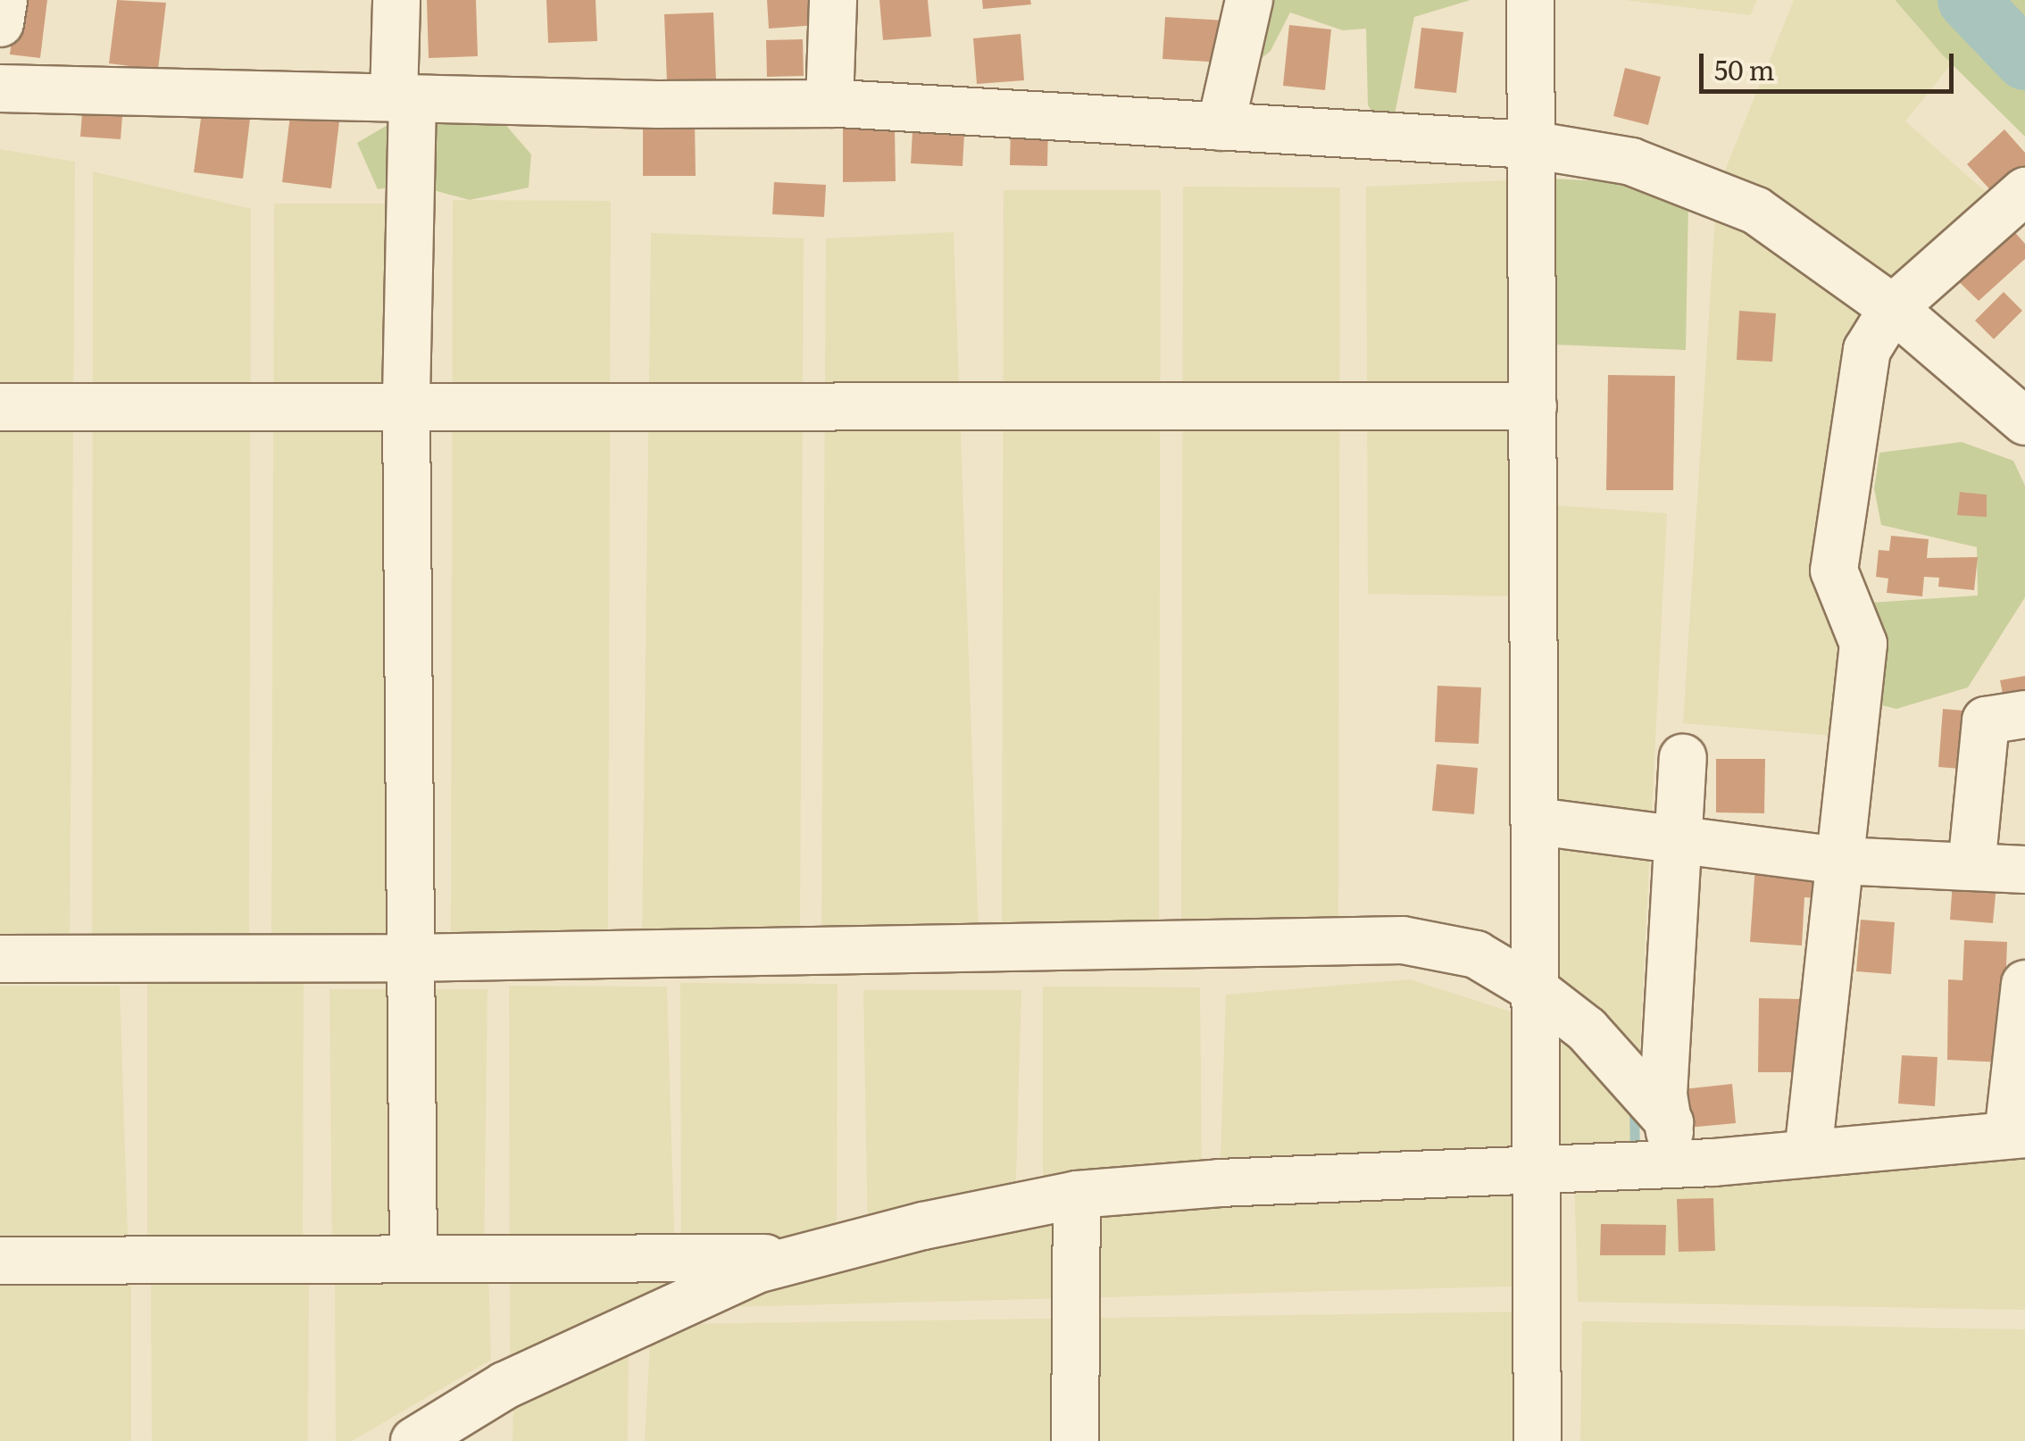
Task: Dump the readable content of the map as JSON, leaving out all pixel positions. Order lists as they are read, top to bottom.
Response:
{
  "scale_bar": "50 m"
}
